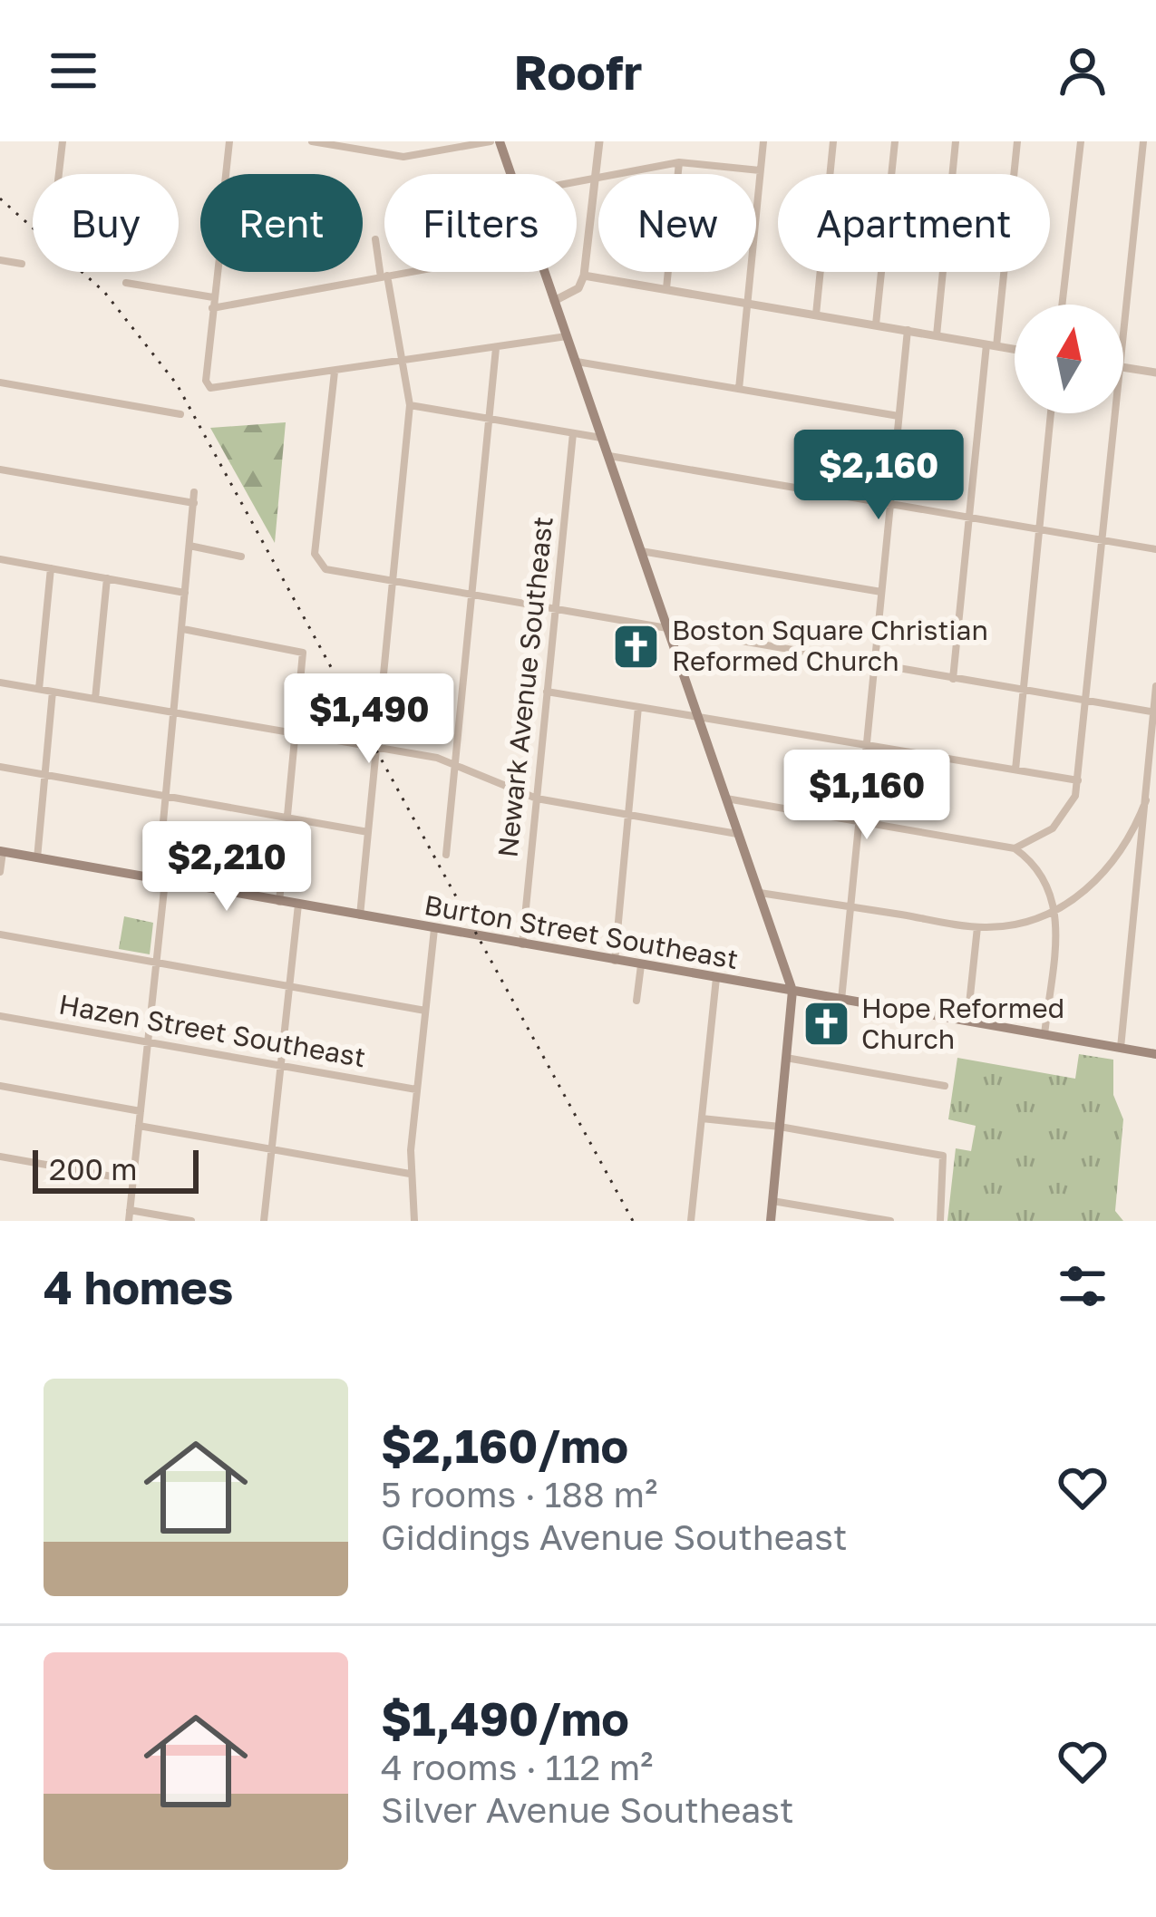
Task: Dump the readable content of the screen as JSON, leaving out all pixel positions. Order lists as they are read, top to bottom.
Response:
{
  "streets": {
    "main road": ["Burton Street Southeast"],
    "street": ["Newark Avenue Southeast", "Hazen Street Southeast"]
  },
  "crossings": [
    ["Newark Avenue Southeast", "Burton Street Southeast"]
  ],
  "places": {
    "church": ["Boston Square Christian Reformed Church", "Hope Reformed Church"]
  },
  "scale_bar": "200 m",
  "north": "top",
  "page": {
    "header": "Roofr",
    "chip": [
      "Buy",
      "Rent",
      "Filters",
      "New",
      "Apartment"
    ],
    "price": [
      "$2,160",
      "$1,490",
      "$1,160",
      "$2,210"
    ],
    "scale": "200 m",
    "heading": "4 homes",
    "list": [
      {
        "name": "$2,160/mo",
        "note": "5 rooms · 188 m² · Giddings Avenue Southeast"
      },
      {
        "name": "$1,490/mo",
        "note": "4 rooms · 112 m² · Silver Avenue Southeast"
      }
    ]
  }
}
